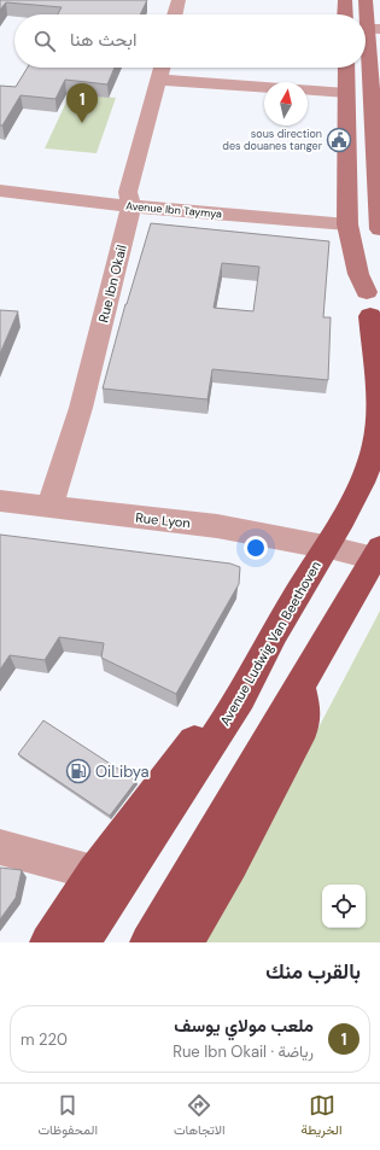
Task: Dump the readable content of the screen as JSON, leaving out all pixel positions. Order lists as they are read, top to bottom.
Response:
{
  "streets": {
    "highway": ["Avenue Ludwig Van Beethoven"],
    "street": ["Avenue Ibn Taymya", "Rue Ibn Okail", "Rue Lyon"]
  },
  "crossings": [
    ["Avenue Ibn Taymya", "Rue Ibn Okail"],
    ["Rue Ibn Okail", "Rue Lyon"],
    ["Rue Lyon", "Avenue Ludwig Van Beethoven"]
  ],
  "places": {
    "public building": ["sous direction des douanes tanger"],
    "fuel station": ["OiLibya"]
  },
  "north": "top",
  "page": {
    "search": "ابحث هنا",
    "pins": "1",
    "heading": "بالقرب منك",
    "list": [
      {
        "mark": "1",
        "name": "ملعب مولاي يوسف",
        "note": "رياضة · Rue Ibn Okail",
        "value": "220 m"
      }
    ],
    "nav": ["الخريطة", "الاتجاهات", "المحفوظات"]
  }
}
